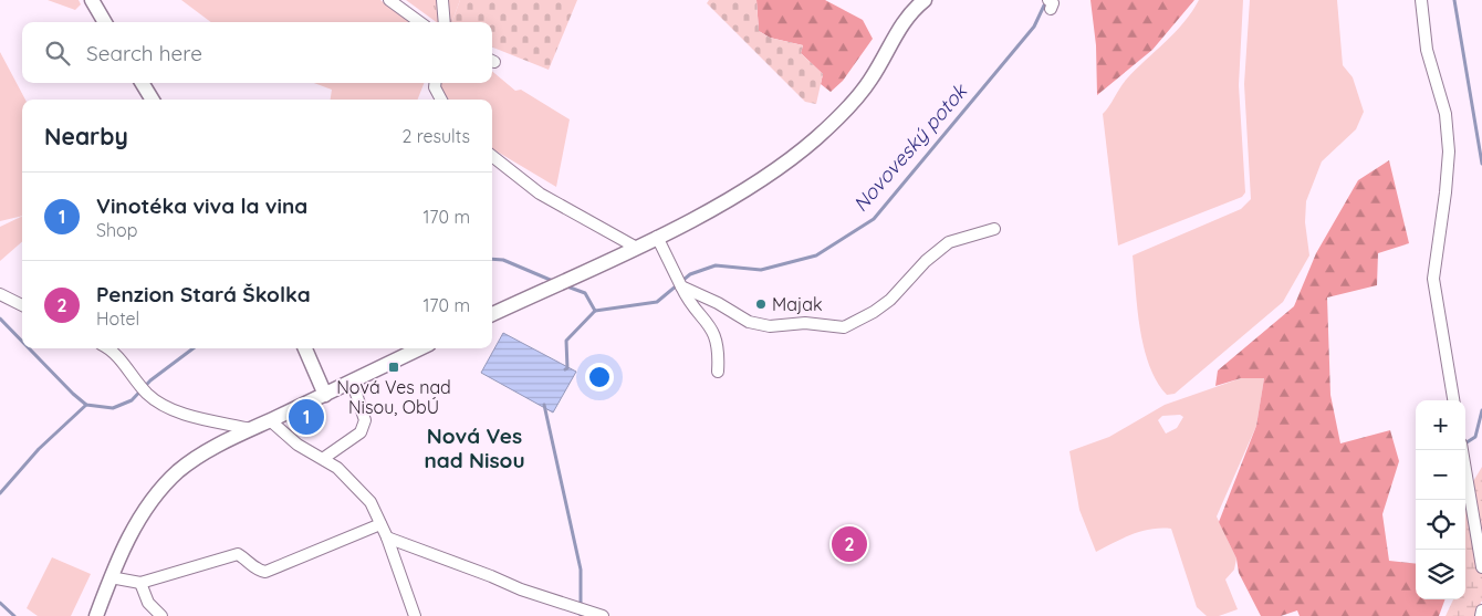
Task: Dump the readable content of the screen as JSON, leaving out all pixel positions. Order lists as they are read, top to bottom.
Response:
{
  "districts": ["Nová Ves nad Nisou"],
  "water": ["Novoveský potok"],
  "places": {
    "other": ["Majak"],
    "transit": ["Nová Ves nad Nisou, ObÚ"]
  },
  "page": {
    "search": "Search here",
    "heading": ["Nearby", "2 results"],
    "list": [
      {
        "mark": "1",
        "name": "Vinotéka viva la vina",
        "note": "Shop",
        "value": "170 m"
      },
      {
        "mark": "2",
        "name": "Penzion Stará Školka",
        "note": "Hotel",
        "value": "170 m"
      }
    ],
    "pins": ["1", "2"],
    "map_buttons": ["+", "−"]
  }
}
